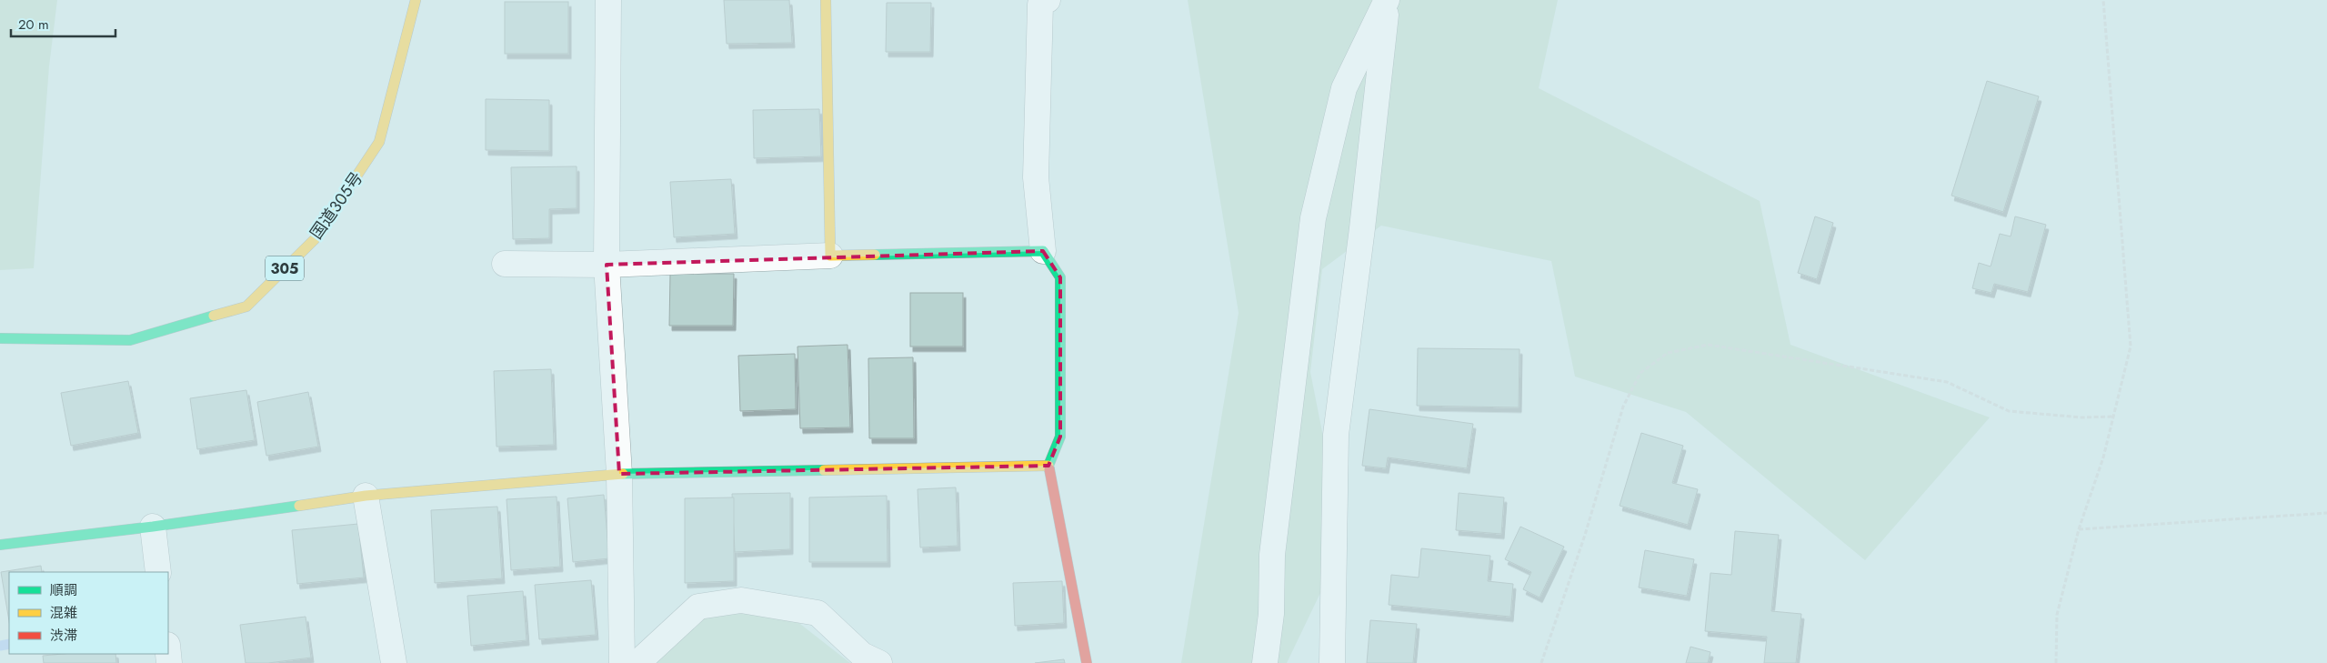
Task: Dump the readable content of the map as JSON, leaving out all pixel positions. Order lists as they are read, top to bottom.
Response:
{
  "streets": {
    "main road": ["国道305号", "305"]
  },
  "legend": ["順調", "混雑", "渋滞"],
  "scale_bar": "20 m"
}
